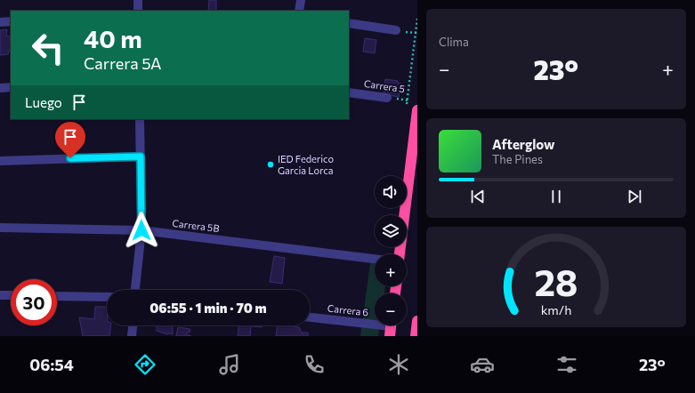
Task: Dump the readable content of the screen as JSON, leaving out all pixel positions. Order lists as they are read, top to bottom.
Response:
{
  "streets": {
    "street": ["Carrera 5", "Carrera 5B", "Carrera 6"]
  },
  "places": ["IED Federico Garcia Lorca"],
  "page": {
    "tile": "Clima",
    "turn": ["40 m", "Carrera 5A"],
    "heat": ["−", "23°", "+"],
    "then": "Luego",
    "song": ["Afterglow", "The Pines"],
    "map_buttons": ["+", "−"],
    "limit": "30",
    "trip": "06:55 · 1 min · 70 m",
    "tabs": ["06:54", "23°"],
    "gauge": ["28", "km/h"]
  }
}
